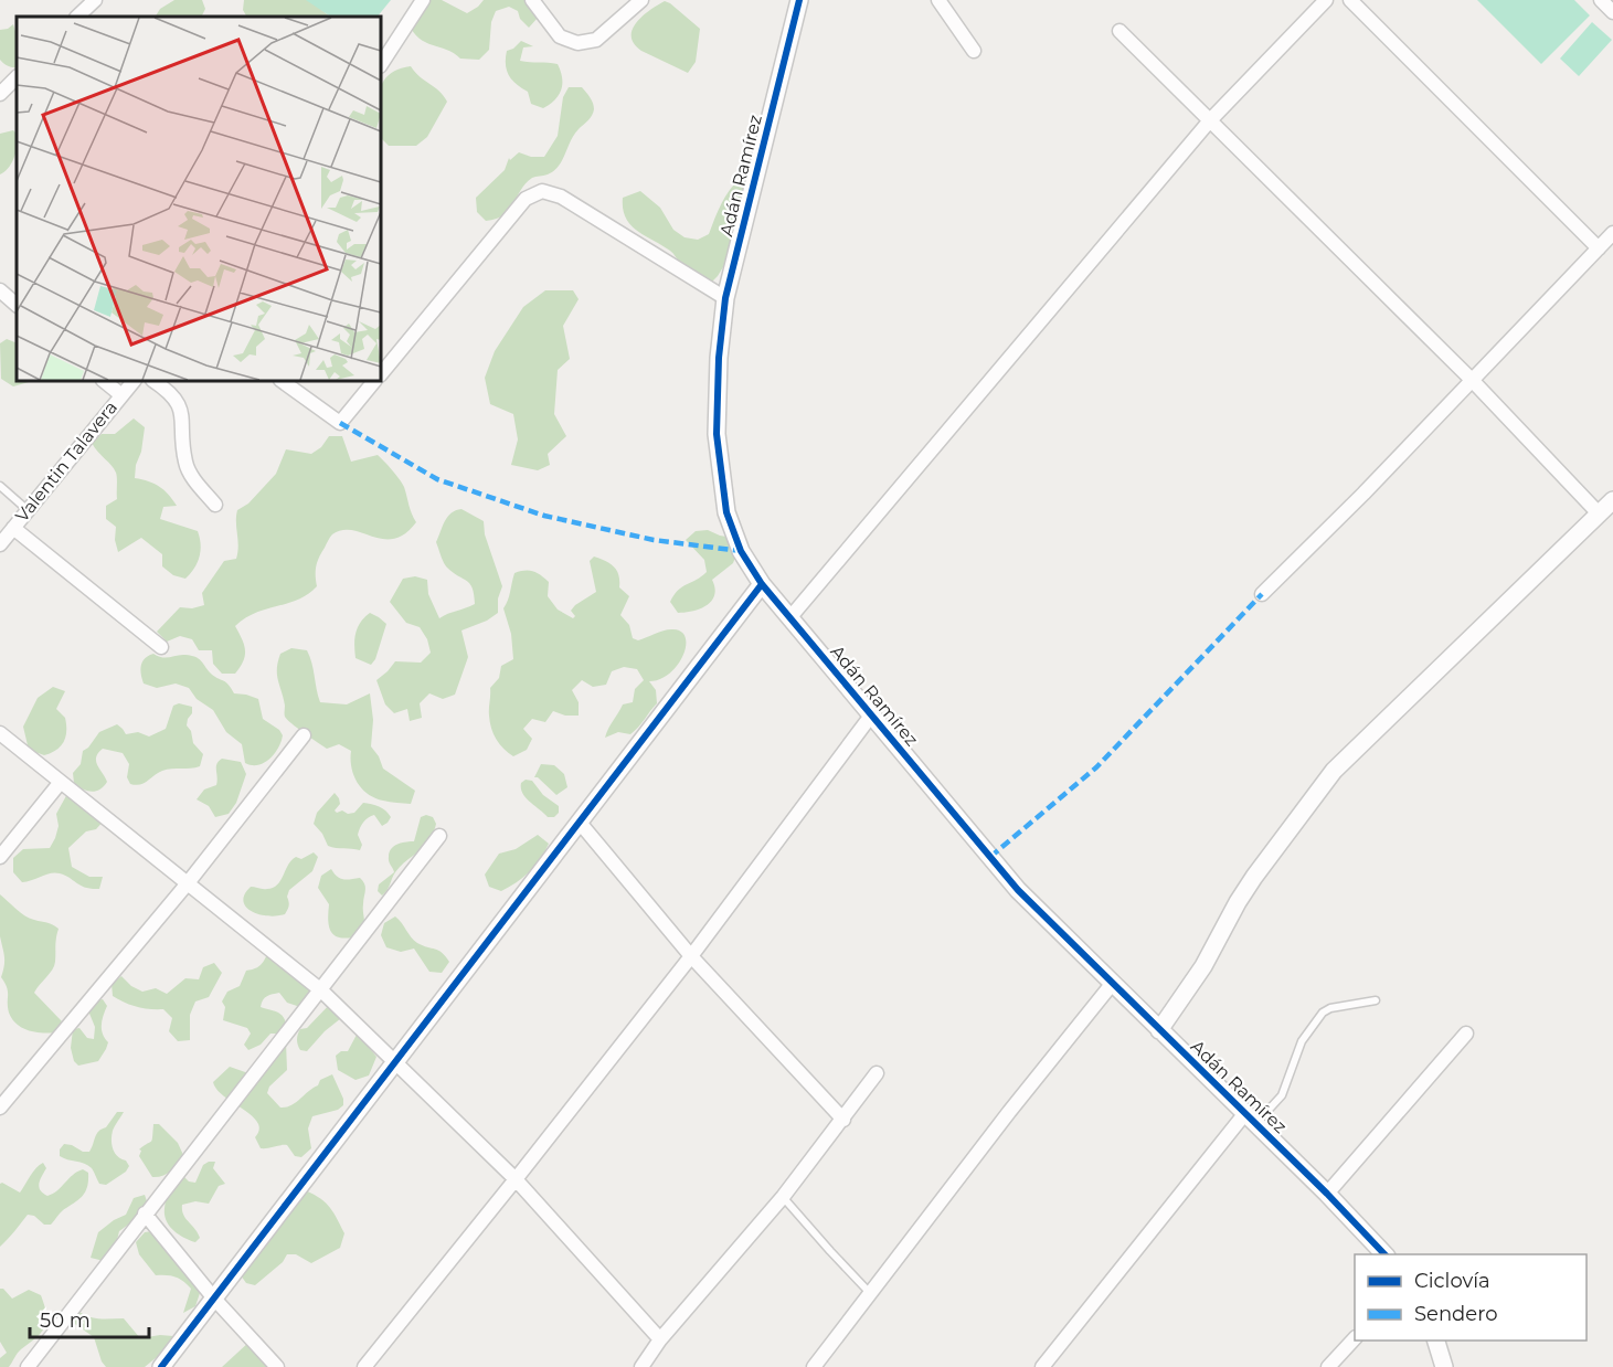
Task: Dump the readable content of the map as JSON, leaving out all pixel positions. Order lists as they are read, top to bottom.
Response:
{
  "streets": {
    "street": ["Adán Ramírez", "Valentin Talavera"]
  },
  "legend": ["Ciclovía", "Sendero"],
  "scale_bar": "50 m"
}
